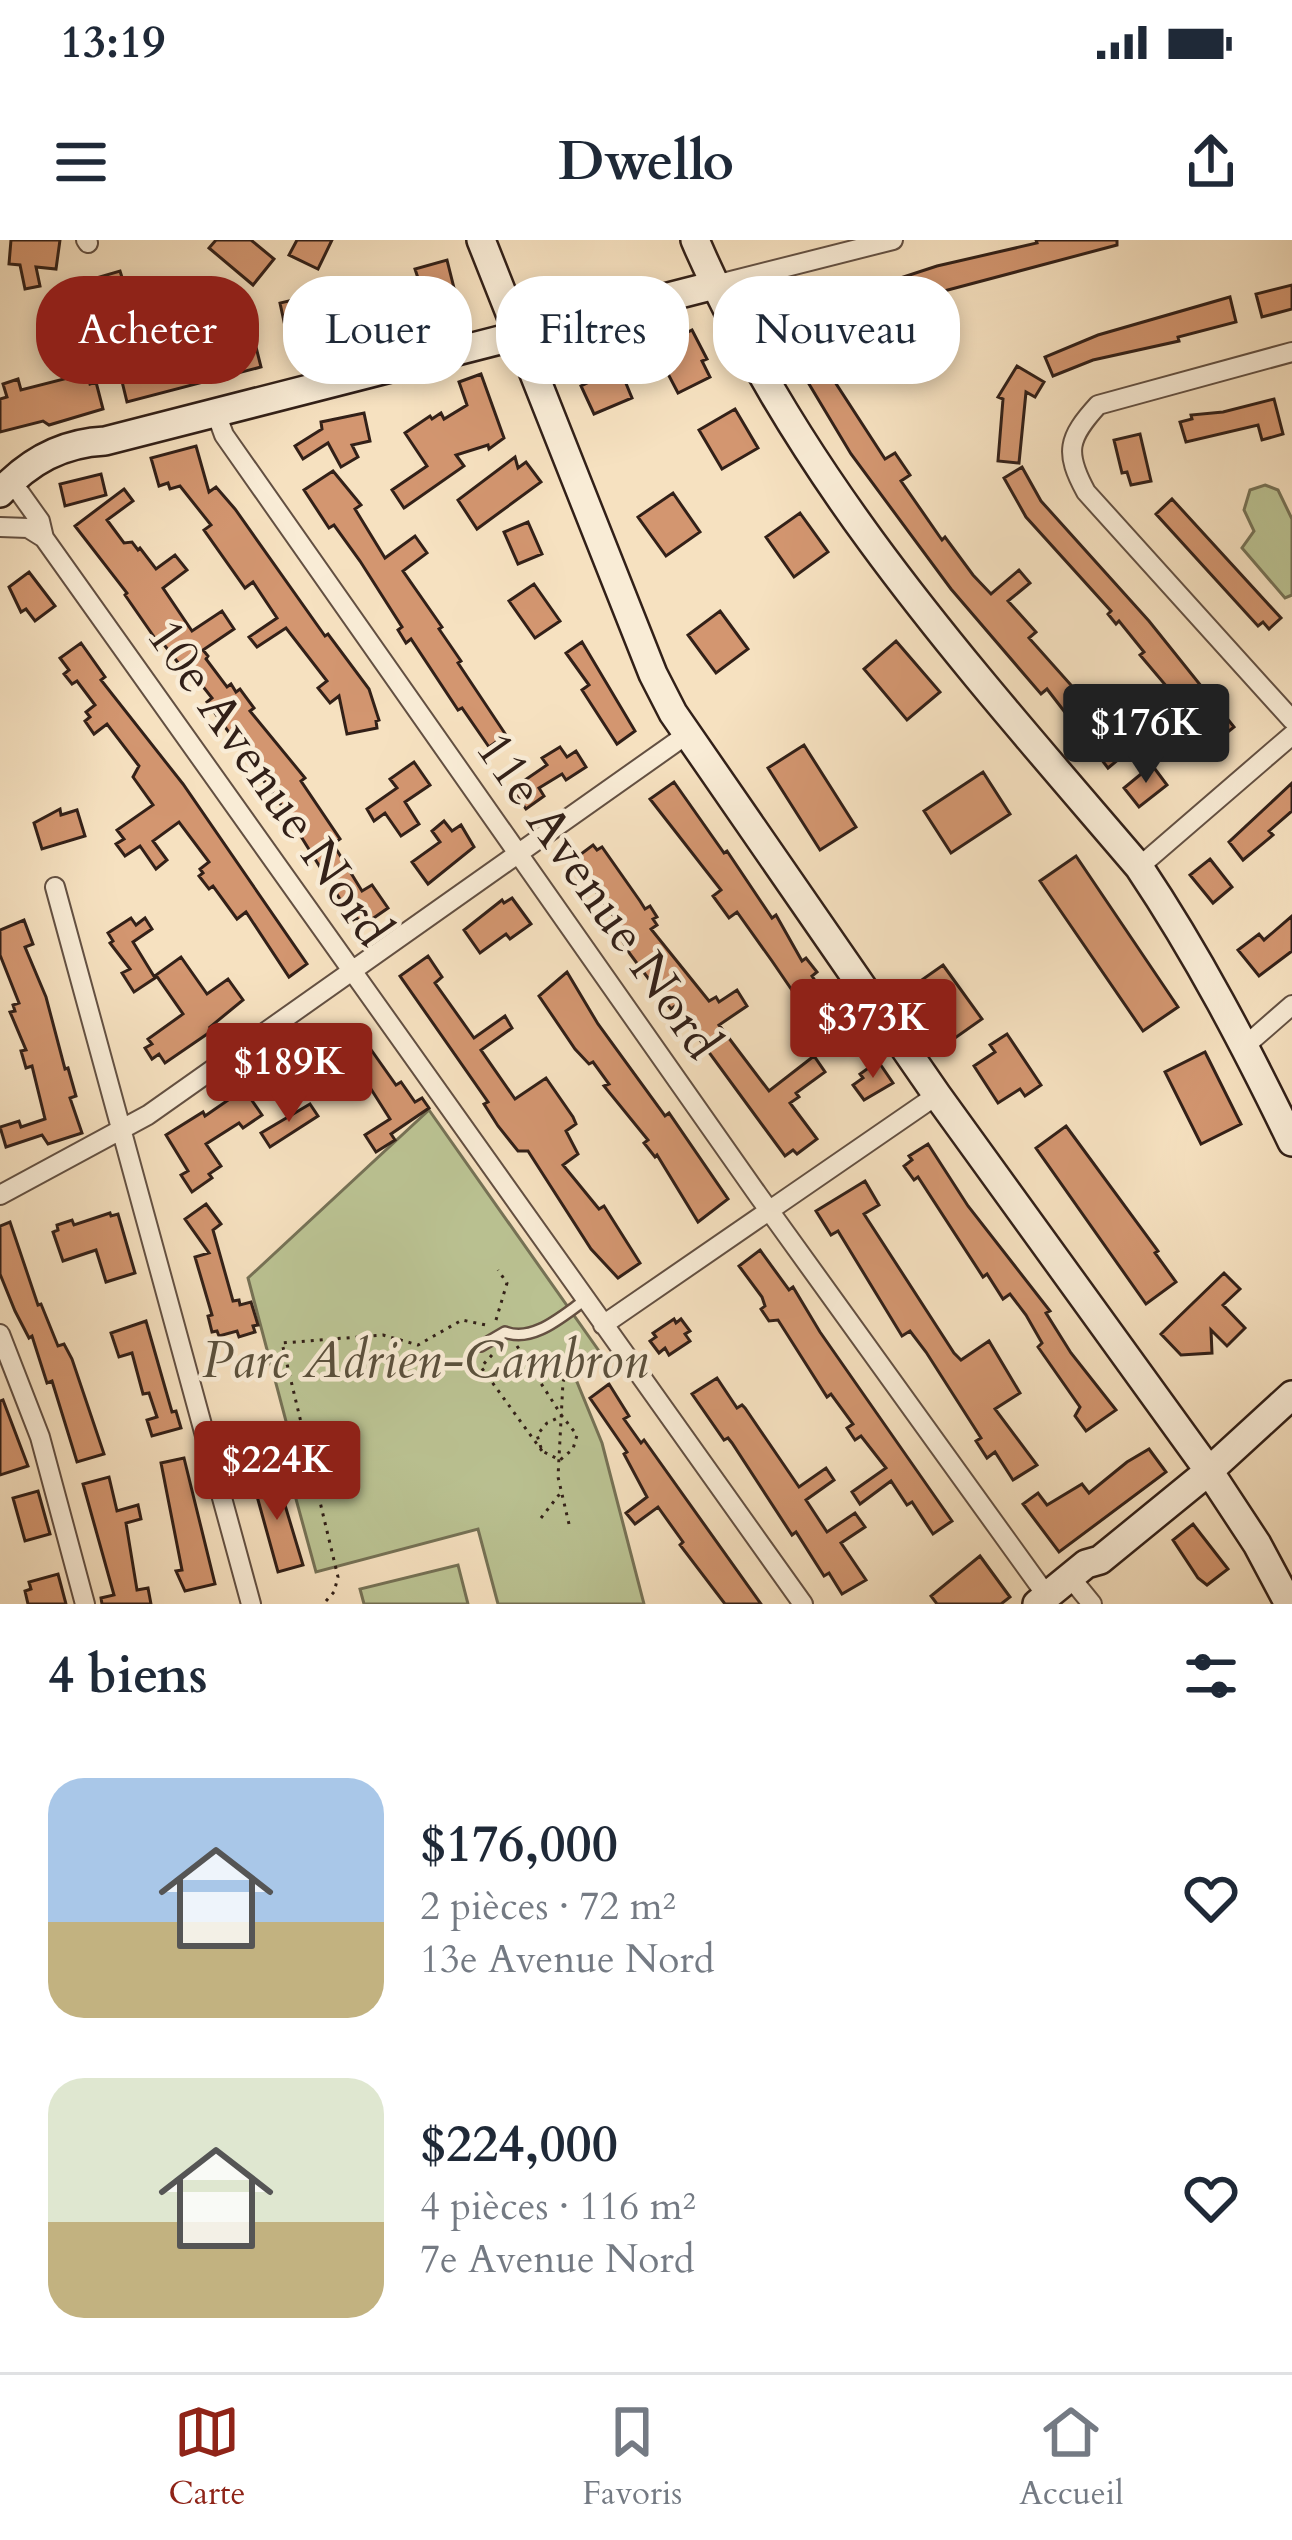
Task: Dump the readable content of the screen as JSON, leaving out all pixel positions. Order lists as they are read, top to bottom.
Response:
{
  "streets": {
    "street": ["10e Avenue Nord", "11e Avenue Nord"]
  },
  "parks": ["Parc Adrien-Cambron"],
  "page": {
    "status": "13:19",
    "header": "Dwello",
    "chip": [
      "Acheter",
      "Louer",
      "Filtres",
      "Nouveau"
    ],
    "price": [
      "$176K",
      "$373K",
      "$189K",
      "$224K"
    ],
    "heading": "4 biens",
    "list": [
      {
        "name": "$176,000",
        "note": "2 pièces · 72 m² · 13e Avenue Nord"
      },
      {
        "name": "$224,000",
        "note": "4 pièces · 116 m² · 7e Avenue Nord"
      }
    ],
    "tabs": ["Carte", "Favoris", "Accueil"]
  }
}
